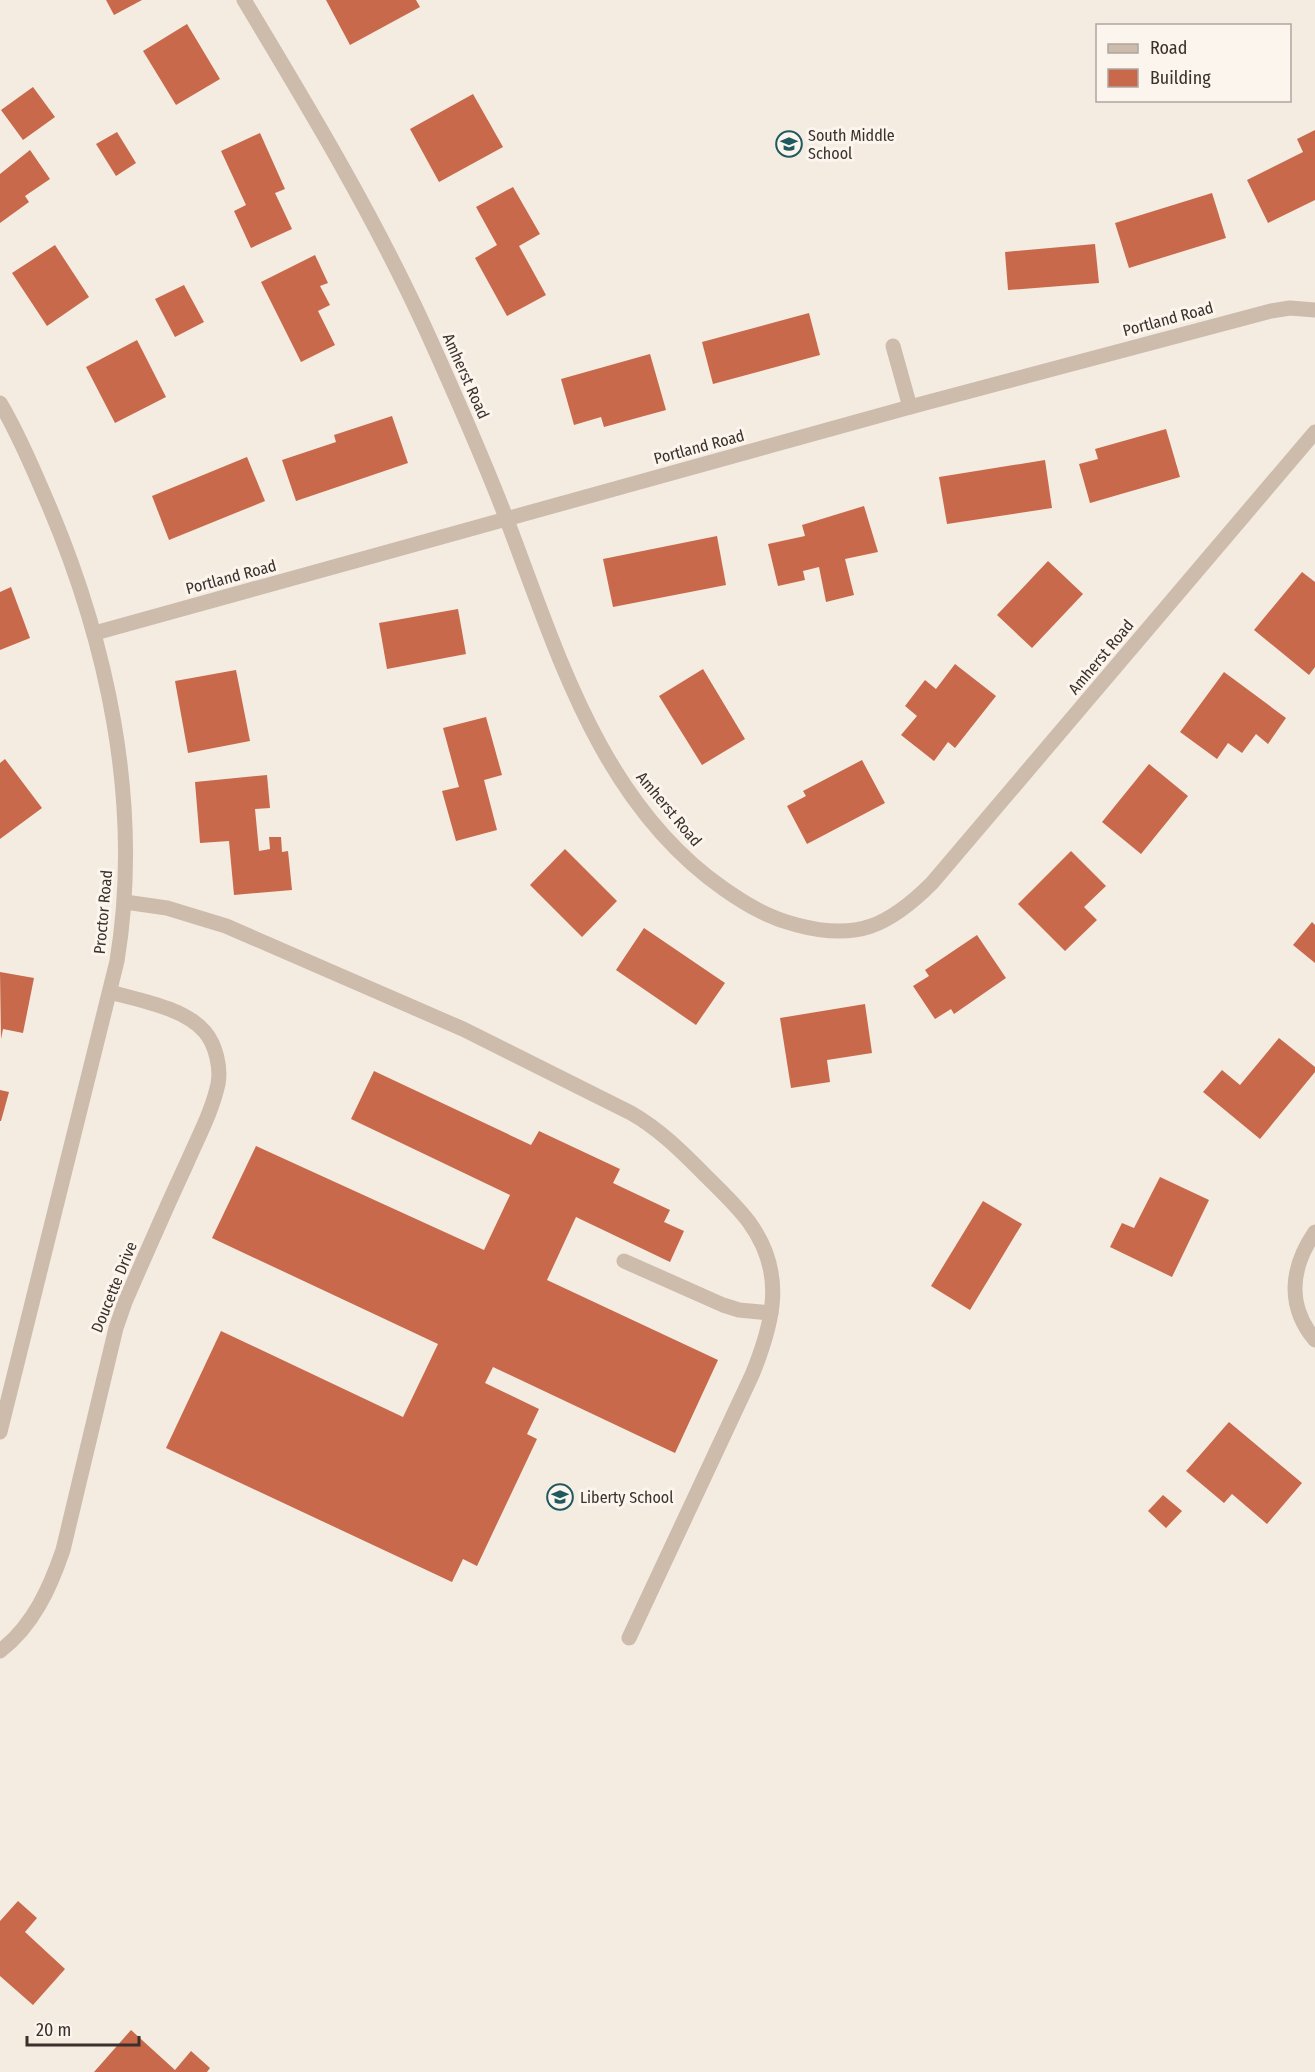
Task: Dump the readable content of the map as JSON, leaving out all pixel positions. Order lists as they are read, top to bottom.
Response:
{
  "streets": {
    "street": [
      "Portland Road",
      "Amherst Road",
      "Proctor Road",
      "Doucette Drive"
    ]
  },
  "crossings": [
    ["Portland Road", "Amherst Road"],
    ["Portland Road", "Proctor Road"],
    ["Proctor Road", "Doucette Drive"]
  ],
  "places": {
    "school or university": ["South Middle School", "Liberty School"]
  },
  "legend": ["Road", "Building"],
  "scale_bar": "20 m"
}
